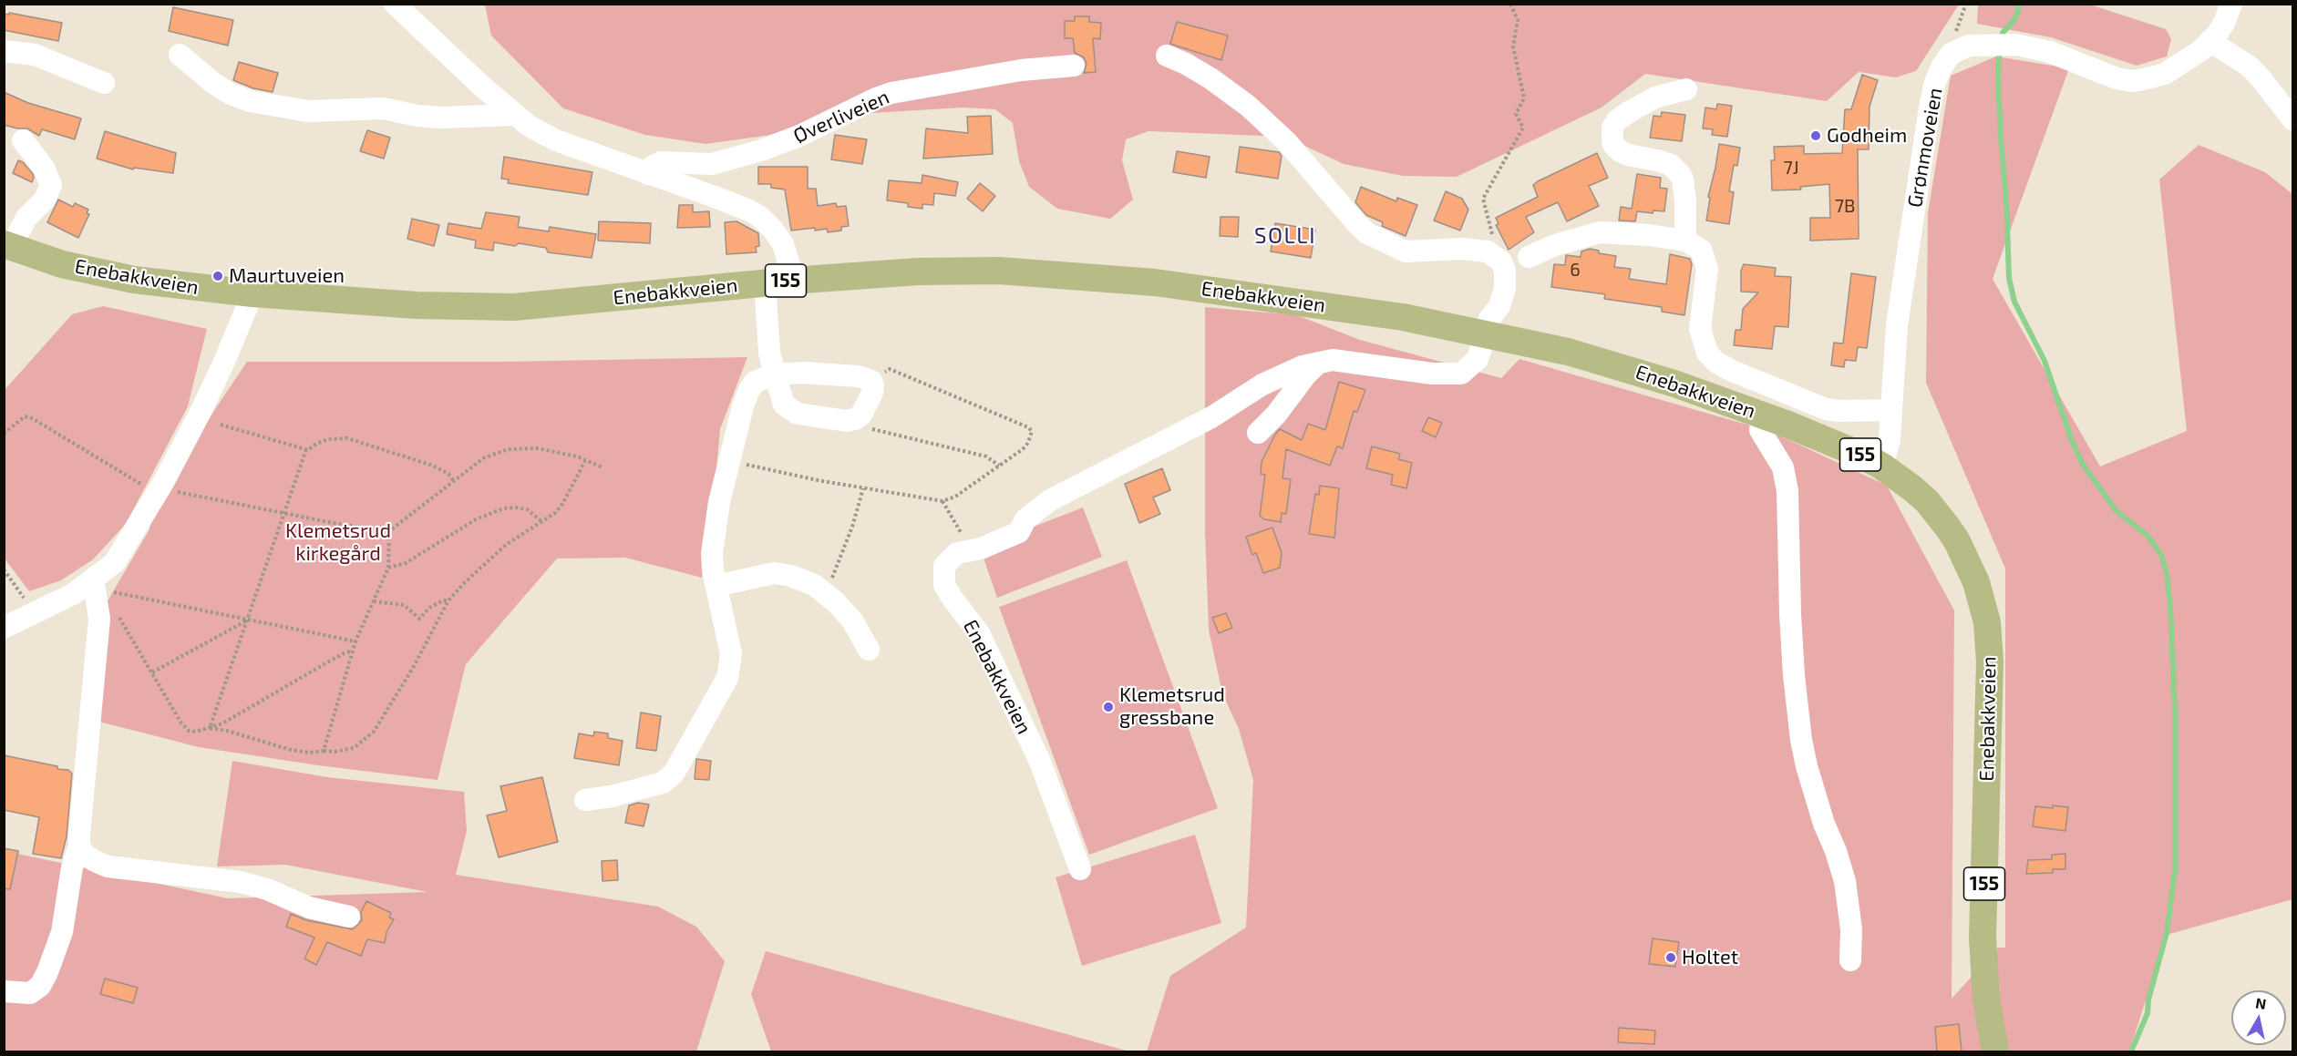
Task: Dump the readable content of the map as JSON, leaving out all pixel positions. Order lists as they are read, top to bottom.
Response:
{
  "streets": {
    "main road": ["Enebakkveien", "155"],
    "street": ["Øverliveien", "Grønmoveien"]
  },
  "crossings": [
    ["Grønmoveien", "Enebakkveien"]
  ],
  "districts": ["SOLLI"],
  "parks": ["Klemetsrud kirkegård"],
  "places": [
    "Godheim",
    "Maurtuveien",
    "Klemetsrud gressbane",
    "Holtet"
  ],
  "house_numbers": ["7J", "7B", "6"],
  "north": "top"
}
